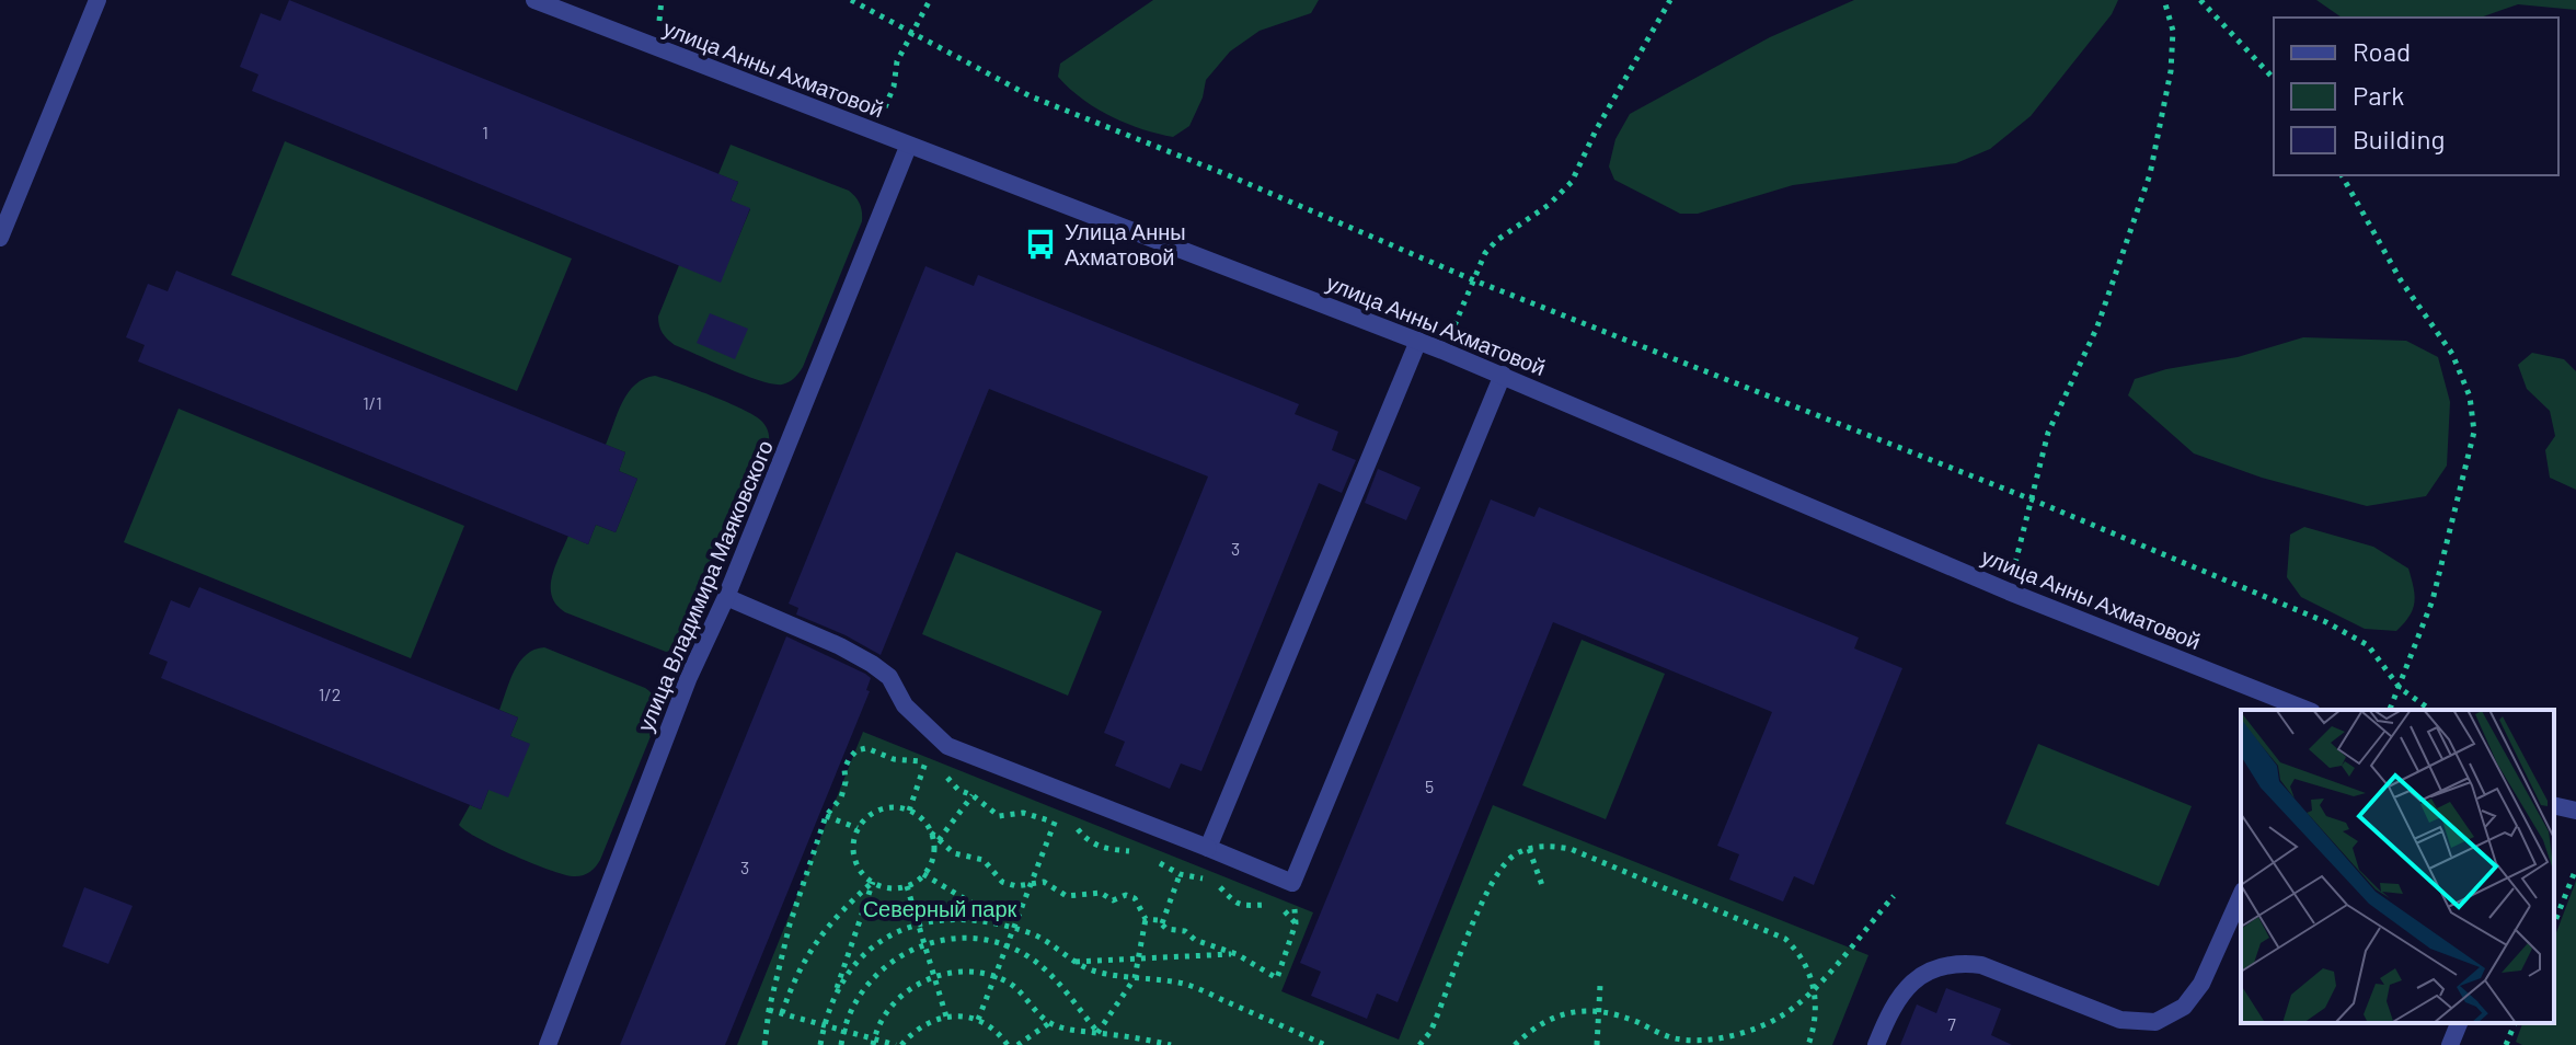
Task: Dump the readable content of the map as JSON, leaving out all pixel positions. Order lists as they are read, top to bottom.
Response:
{
  "streets": {
    "street": ["улица Анны Ахматовой", "улица Владимира Маяковского"]
  },
  "crossings": [
    ["улица Анны Ахматовой", "улица Владимира Маяковского"]
  ],
  "parks": ["Северный парк"],
  "places": {
    "bus stop": ["Улица Анны Ахматовой"]
  },
  "house_numbers": [
    "1",
    "1/1",
    "3",
    "1/2",
    "5",
    "3",
    "7"
  ],
  "legend": ["Road", "Park", "Building"]
}
